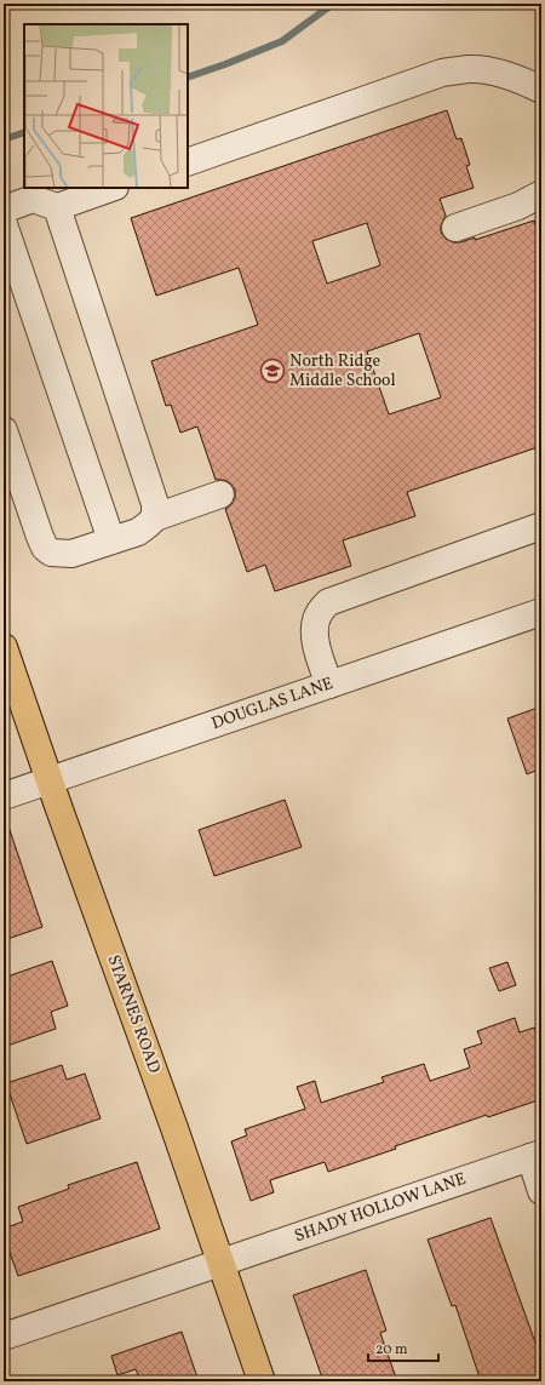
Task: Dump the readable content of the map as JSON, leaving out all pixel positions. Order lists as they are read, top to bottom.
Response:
{
  "streets": {
    "main road": ["STARNES ROAD"],
    "street": ["DOUGLAS LANE", "SHADY HOLLOW LANE"]
  },
  "crossings": [
    ["DOUGLAS LANE", "STARNES ROAD"],
    ["STARNES ROAD", "SHADY HOLLOW LANE"]
  ],
  "places": {
    "school or university": ["North Ridge Middle School"]
  },
  "scale_bar": "20 m"
}
